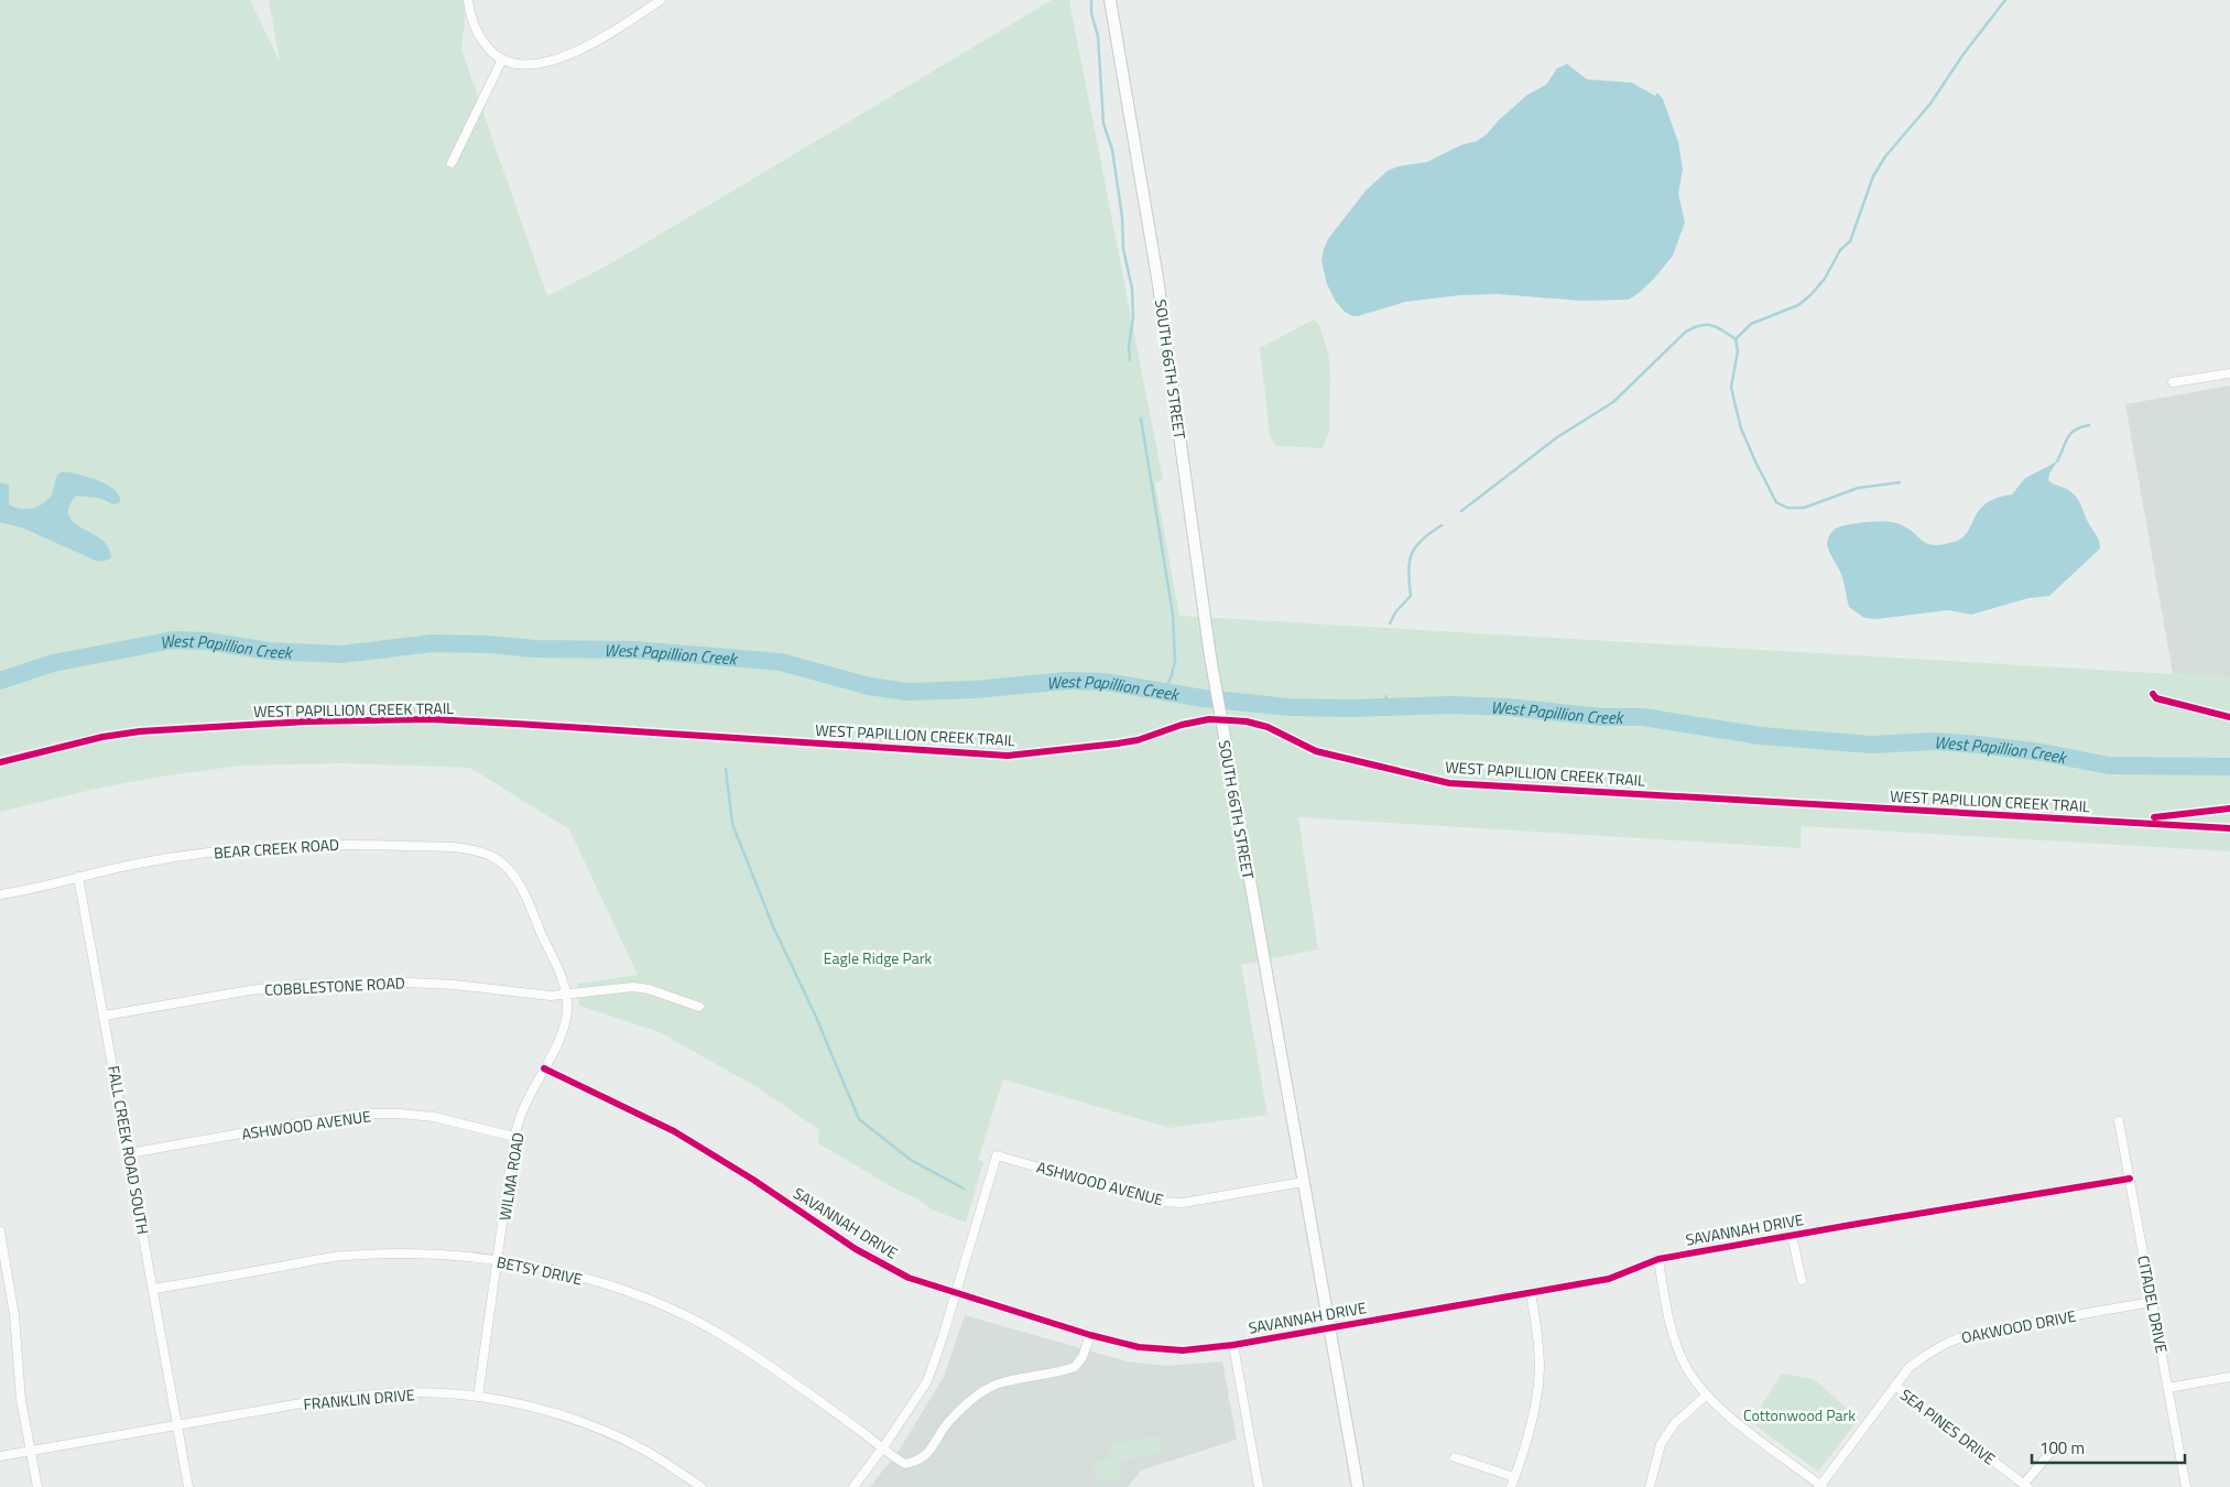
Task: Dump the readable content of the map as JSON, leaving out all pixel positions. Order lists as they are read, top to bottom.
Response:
{
  "streets": {
    "street": [
      "SOUTH 66TH STREET",
      "BEAR CREEK ROAD",
      "COBBLESTONE ROAD",
      "ASHWOOD AVENUE",
      "FALL CREEK ROAD SOUTH",
      "WILMA ROAD",
      "SAVANNAH DRIVE",
      "BETSY DRIVE",
      "CITADEL DRIVE",
      "OAKWOOD DRIVE",
      "FRANKLIN DRIVE",
      "SEA PINES DRIVE"
    ],
    "cycle path": ["WEST PAPILLION CREEK TRAIL"]
  },
  "crossings": [
    ["SOUTH 66TH STREET", "ASHWOOD AVENUE"],
    ["SOUTH 66TH STREET", "SAVANNAH DRIVE"],
    ["BEAR CREEK ROAD", "FALL CREEK ROAD SOUTH"],
    ["BEAR CREEK ROAD", "WILMA ROAD"],
    ["COBBLESTONE ROAD", "FALL CREEK ROAD SOUTH"],
    ["COBBLESTONE ROAD", "WILMA ROAD"],
    ["ASHWOOD AVENUE", "FALL CREEK ROAD SOUTH"],
    ["ASHWOOD AVENUE", "WILMA ROAD"],
    ["ASHWOOD AVENUE", "SAVANNAH DRIVE"],
    ["FALL CREEK ROAD SOUTH", "BETSY DRIVE"],
    ["FALL CREEK ROAD SOUTH", "FRANKLIN DRIVE"],
    ["WILMA ROAD", "SAVANNAH DRIVE"],
    ["WILMA ROAD", "BETSY DRIVE"],
    ["WILMA ROAD", "FRANKLIN DRIVE"],
    ["SAVANNAH DRIVE", "BETSY DRIVE"],
    ["SAVANNAH DRIVE", "CITADEL DRIVE"],
    ["CITADEL DRIVE", "OAKWOOD DRIVE"],
    ["OAKWOOD DRIVE", "SEA PINES DRIVE"]
  ],
  "water": ["West Papillion Creek"],
  "parks": ["Eagle Ridge Park", "Cottonwood Park"],
  "scale_bar": "100 m"
}
